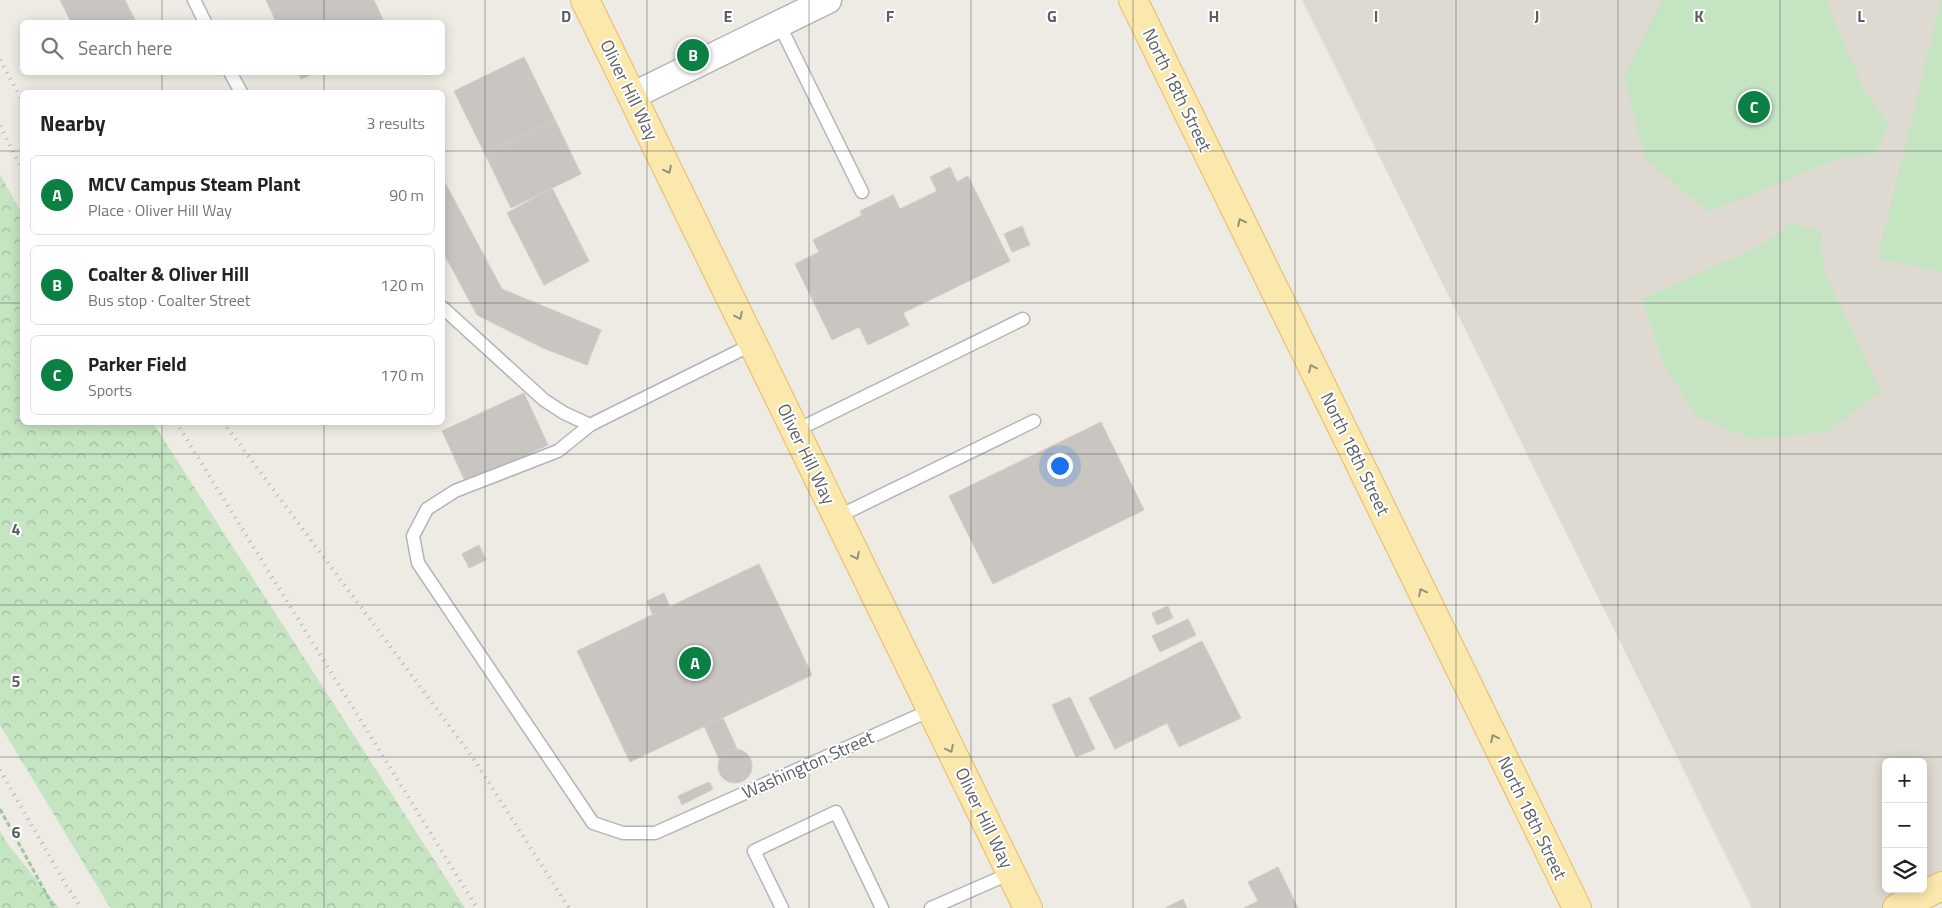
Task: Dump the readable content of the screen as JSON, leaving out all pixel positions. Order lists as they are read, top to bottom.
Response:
{
  "streets": {
    "main road": ["Oliver Hill Way", "North 18th Street"],
    "lane": ["Washington Street"]
  },
  "crossings": [
    ["Oliver Hill Way", "Washington Street"]
  ],
  "one_way": ["Oliver Hill Way", "North 18th Street"],
  "page": {
    "search": "Search here",
    "pins": ["B", "C", "A"],
    "heading": ["Nearby", "3 results"],
    "list": [
      {
        "mark": "A",
        "name": "MCV Campus Steam Plant",
        "note": "Place · Oliver Hill Way",
        "value": "90 m"
      },
      {
        "mark": "B",
        "name": "Coalter & Oliver Hill",
        "note": "Bus stop · Coalter Street",
        "value": "120 m"
      },
      {
        "mark": "C",
        "name": "Parker Field",
        "note": "Sports",
        "value": "170 m"
      }
    ],
    "map_buttons": ["+", "−"]
  },
  "grid": {
    "columns": [
      "D",
      "E",
      "F",
      "G",
      "H",
      "I",
      "J",
      "K",
      "L"
    ],
    "rows": ["4", "5", "6"]
  }
}
